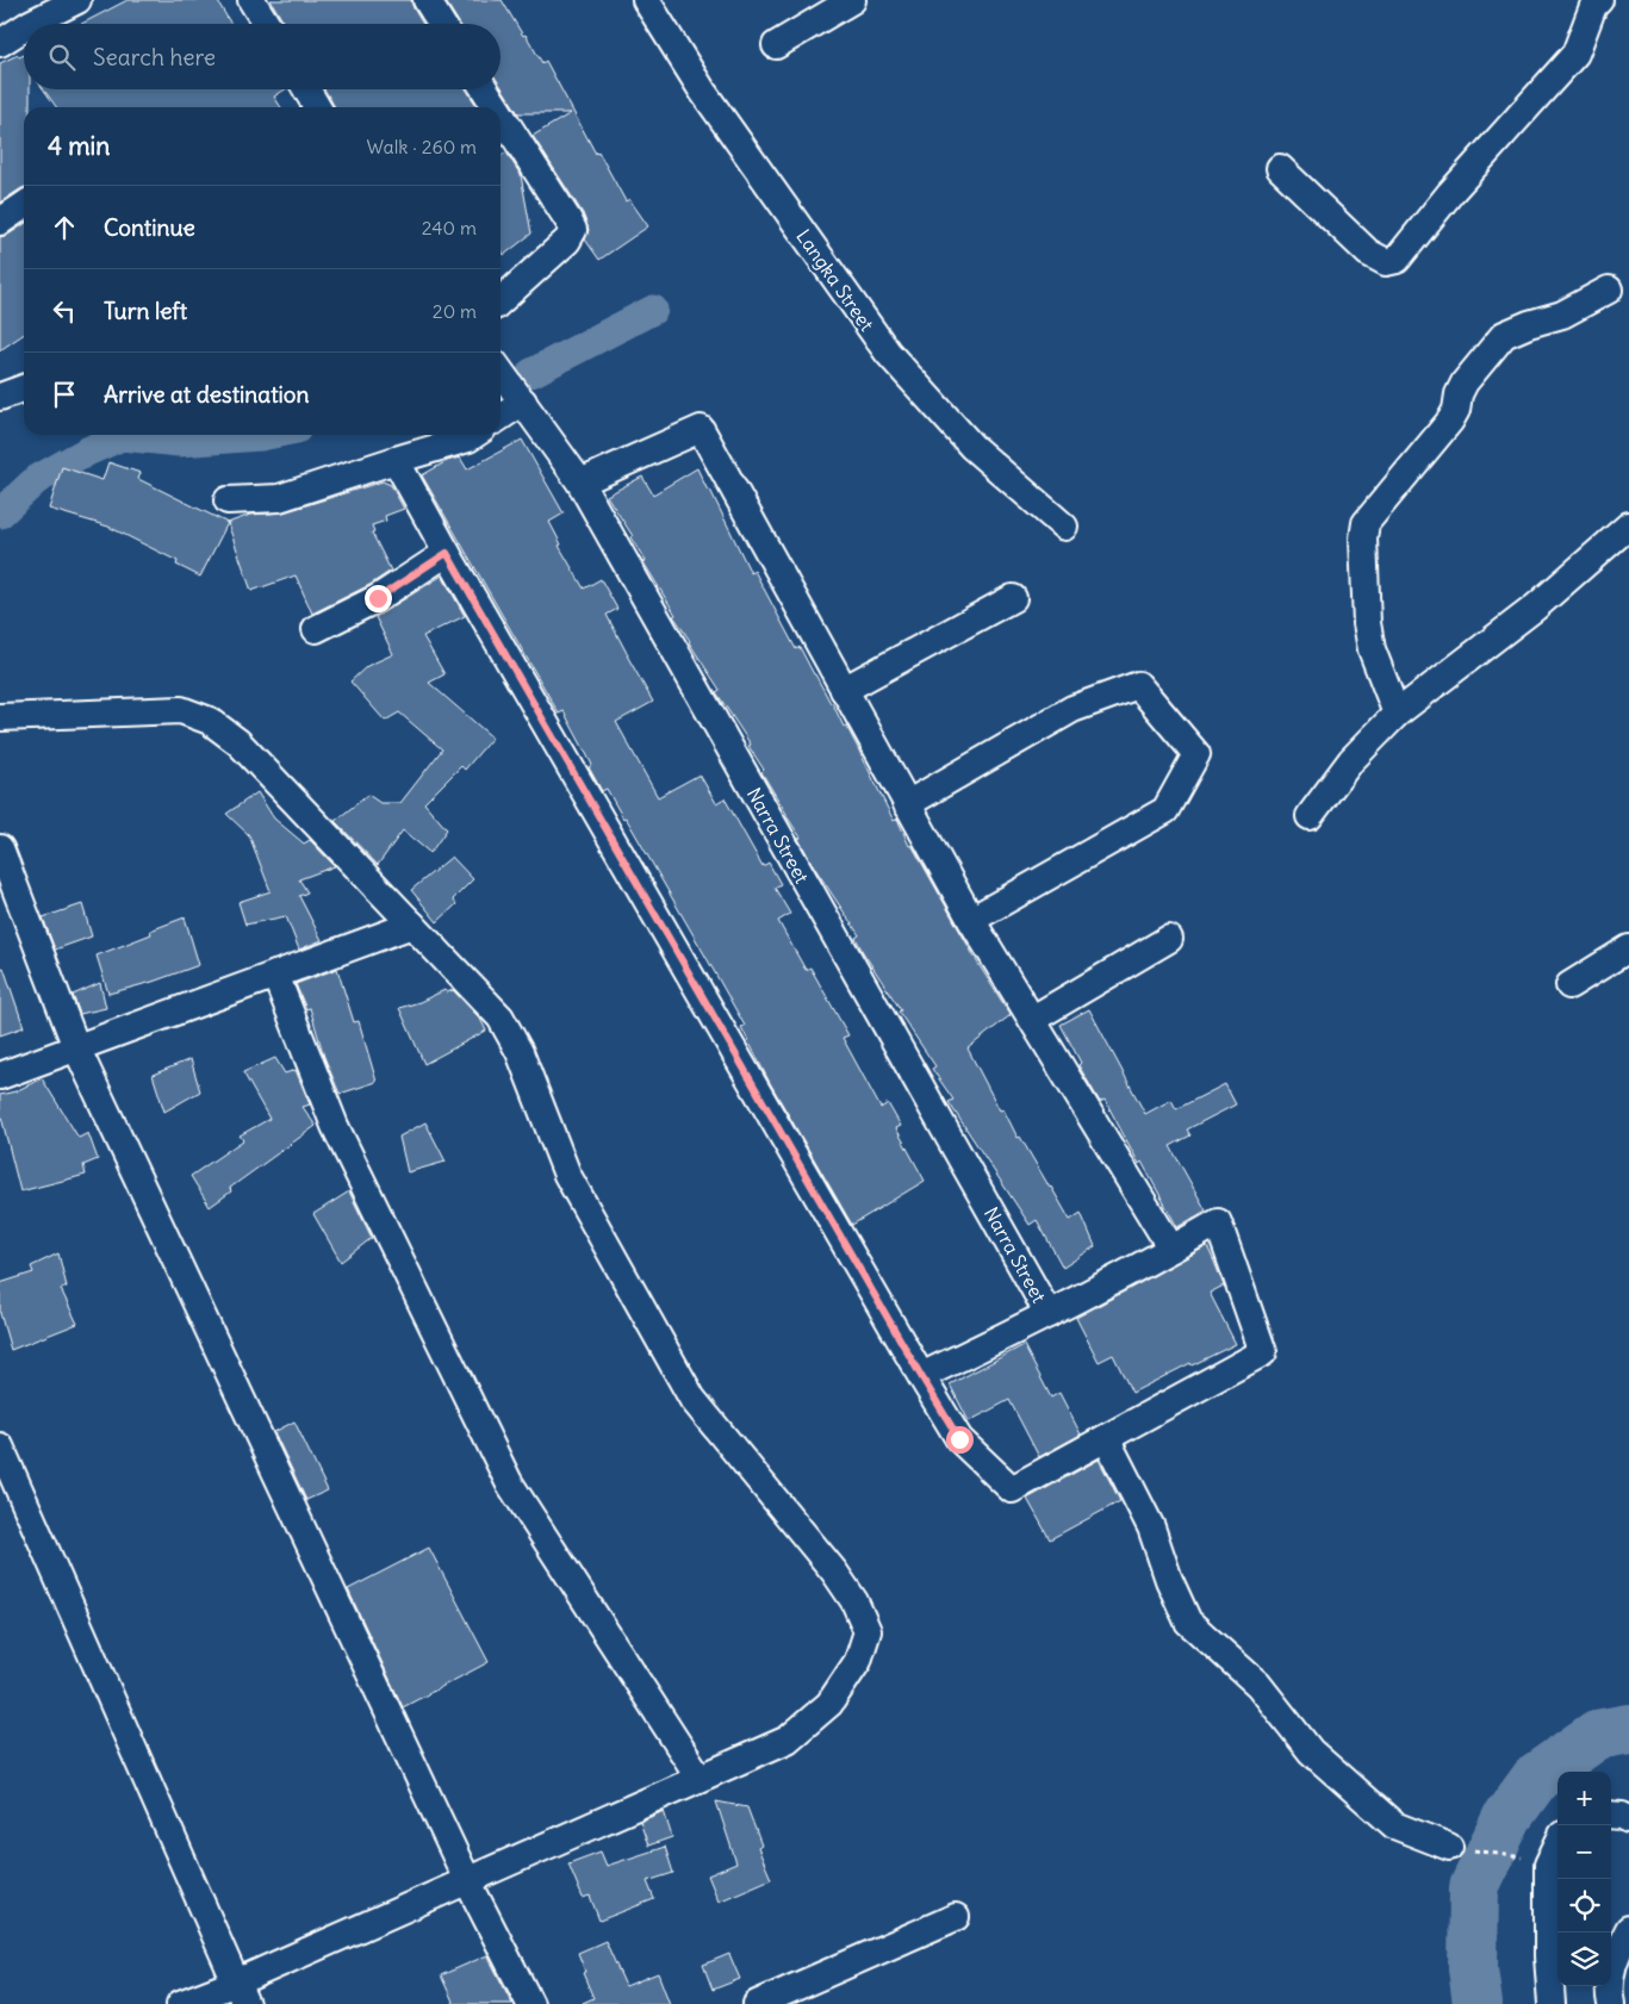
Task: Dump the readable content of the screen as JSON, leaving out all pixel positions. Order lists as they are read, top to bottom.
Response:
{
  "streets": {
    "street": ["Langka Street", "Narra Street"]
  },
  "page": {
    "search": "Search here",
    "heading": ["4 min", "Walk · 260 m"],
    "list": [
      ["Continue", "240 m"],
      ["Turn left", "20 m"],
      "Arrive at destination"
    ],
    "map_buttons": ["+", "−"]
  }
}
